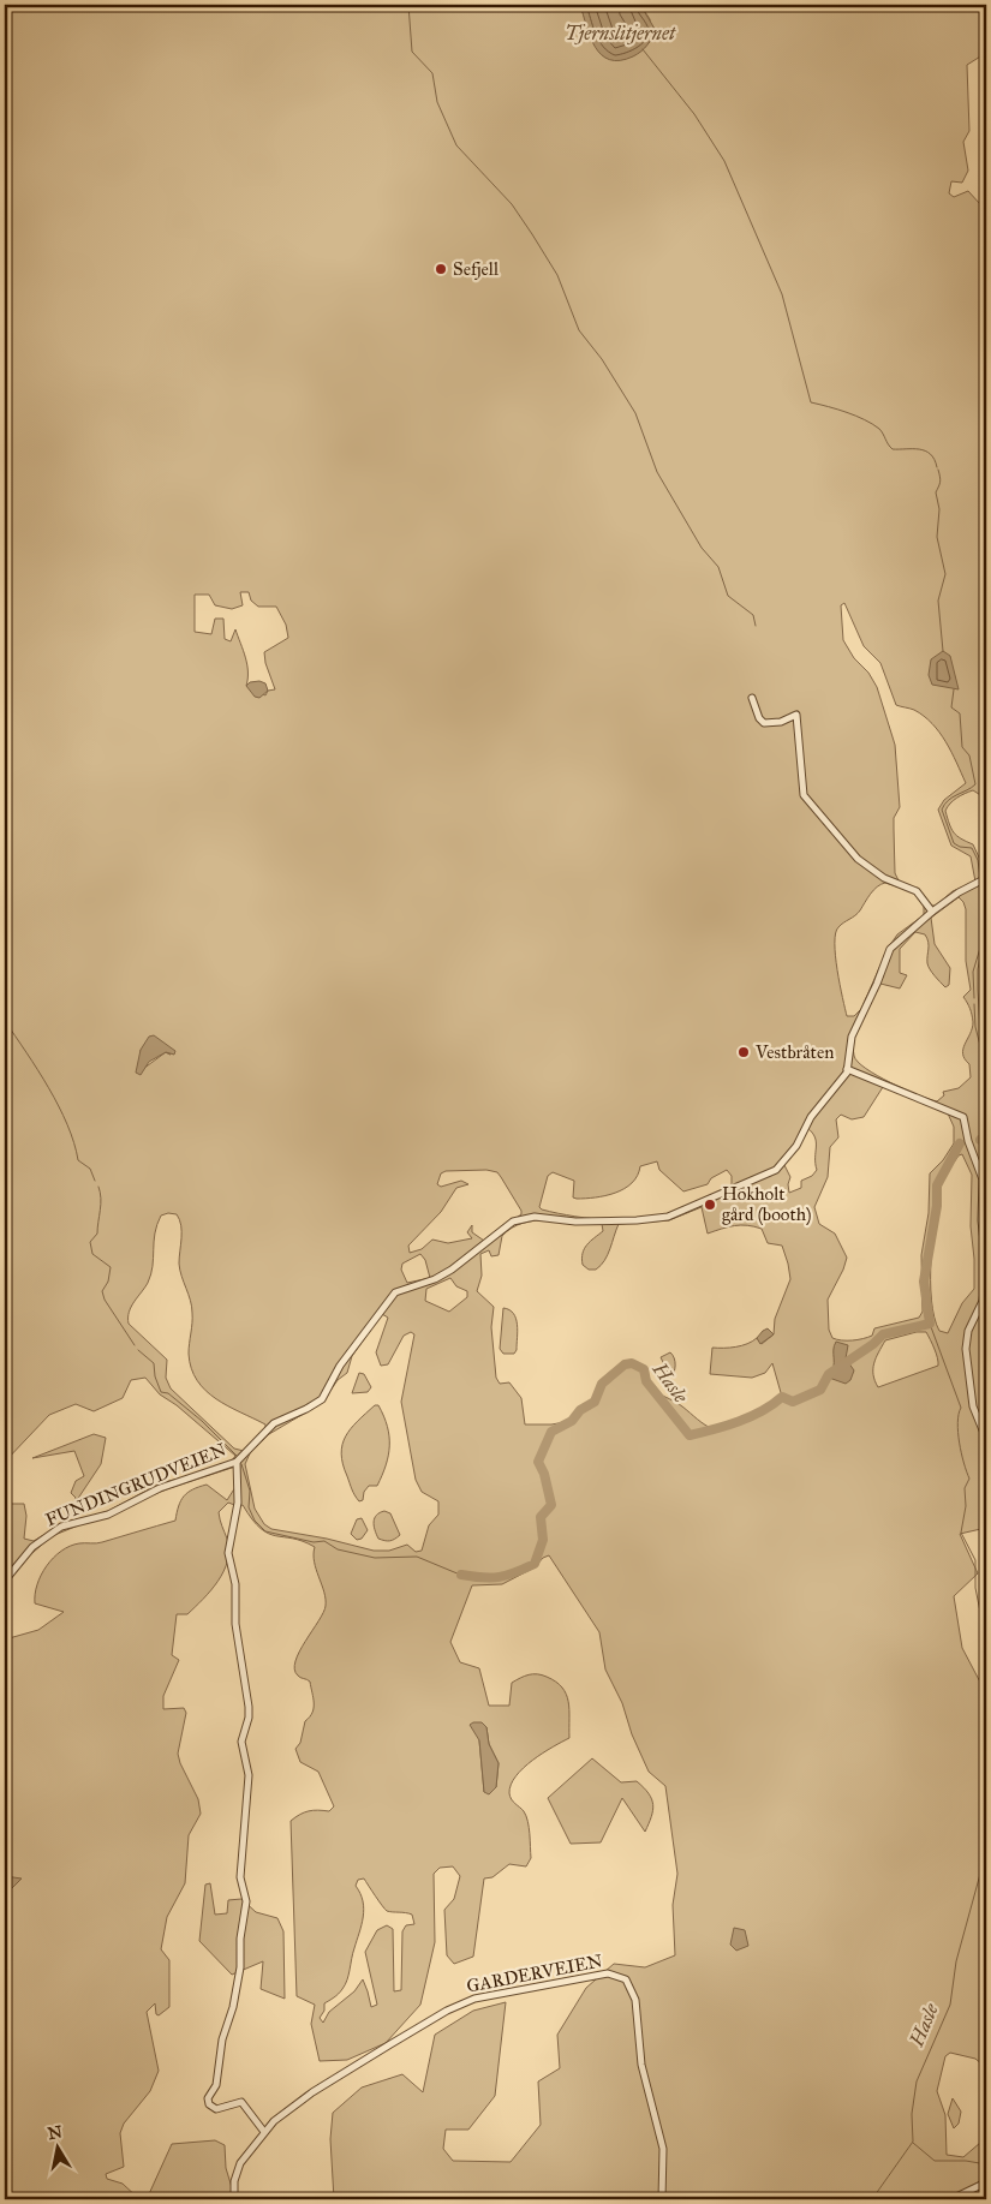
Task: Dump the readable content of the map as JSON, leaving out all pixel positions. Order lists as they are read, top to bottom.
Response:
{
  "streets": {
    "street": ["FUNDINGRUDVEIEN", "GARDERVEIEN"]
  },
  "water": ["Tjernslitjernet", "Hasle"],
  "places": ["Sefjell", "Vestbråten", "Hokholt gård (booth)"],
  "north": "top"
}
